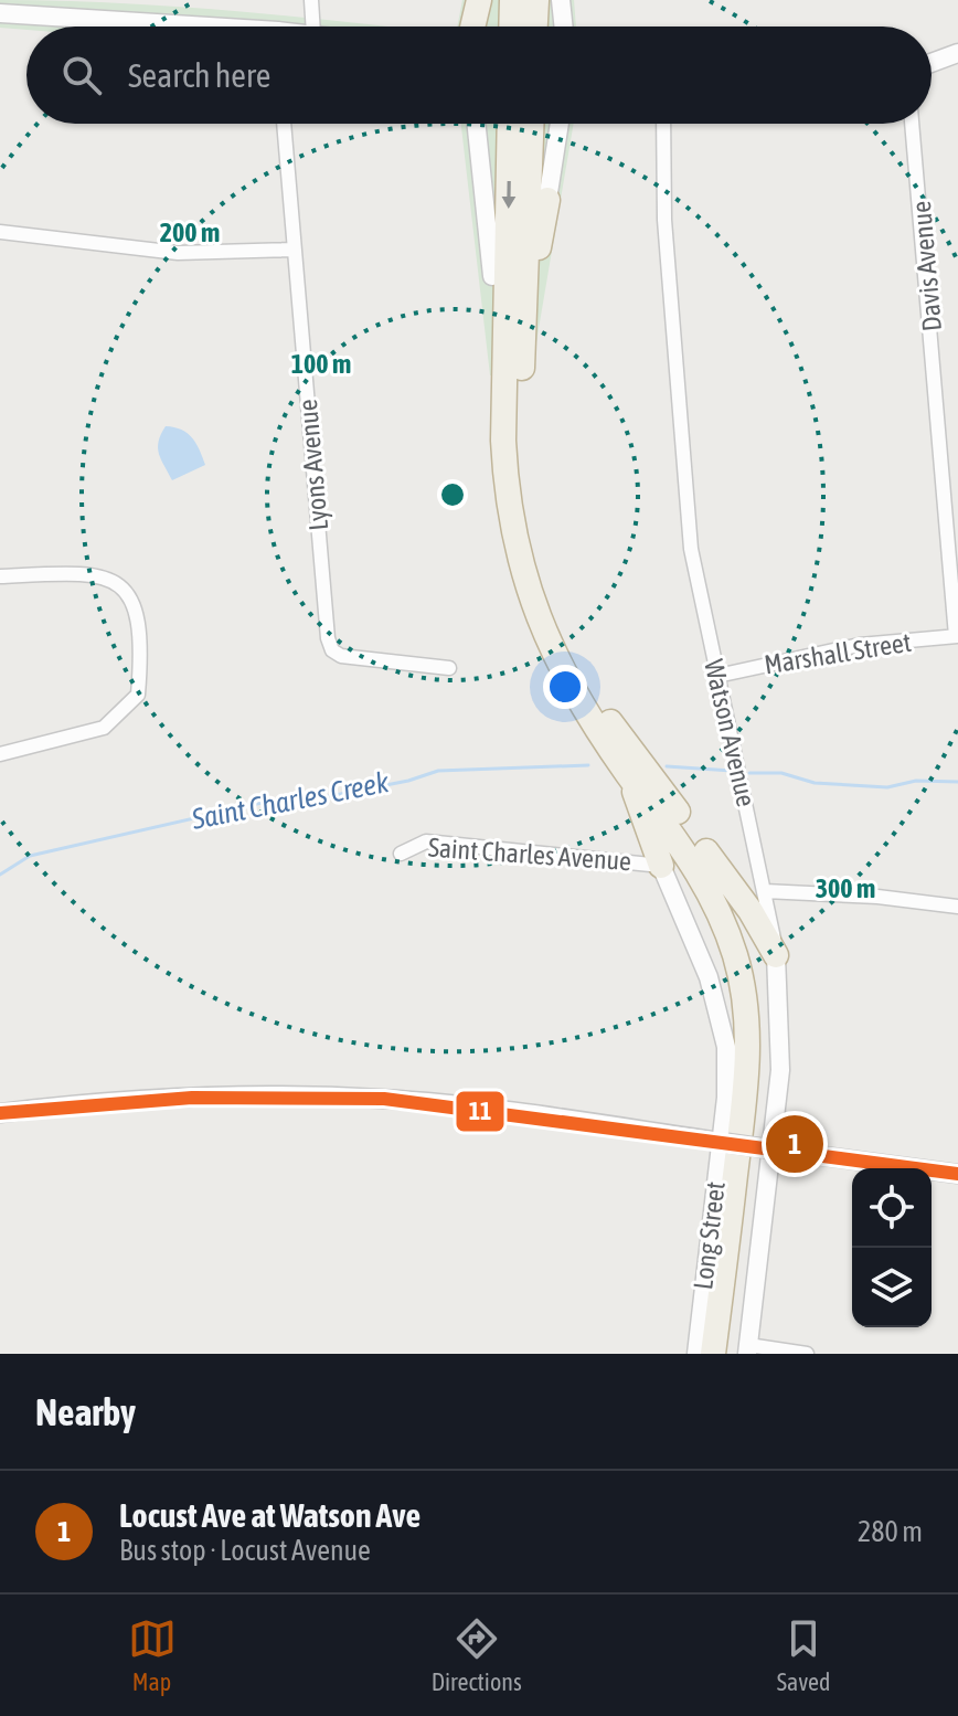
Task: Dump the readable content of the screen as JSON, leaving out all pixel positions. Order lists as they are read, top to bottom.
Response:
{
  "streets": {
    "street": [
      "Davis Avenue",
      "Lyons Avenue",
      "Marshall Street",
      "Watson Avenue",
      "Saint Charles Avenue",
      "Long Street"
    ]
  },
  "crossings": [
    ["Davis Avenue", "Marshall Street"],
    ["Marshall Street", "Watson Avenue"],
    ["Saint Charles Avenue", "Long Street"]
  ],
  "water": ["Saint Charles Creek"],
  "lines": ["transit line 11"],
  "page": {
    "search": "Search here",
    "pins": "1",
    "heading": "Nearby",
    "list": [
      {
        "mark": "1",
        "name": "Locust Ave at Watson Ave",
        "note": "Bus stop · Locust Avenue",
        "value": "280 m"
      }
    ],
    "nav": ["Map", "Directions", "Saved"]
  },
  "rings": ["200 m", "100 m", "300 m"]
}
